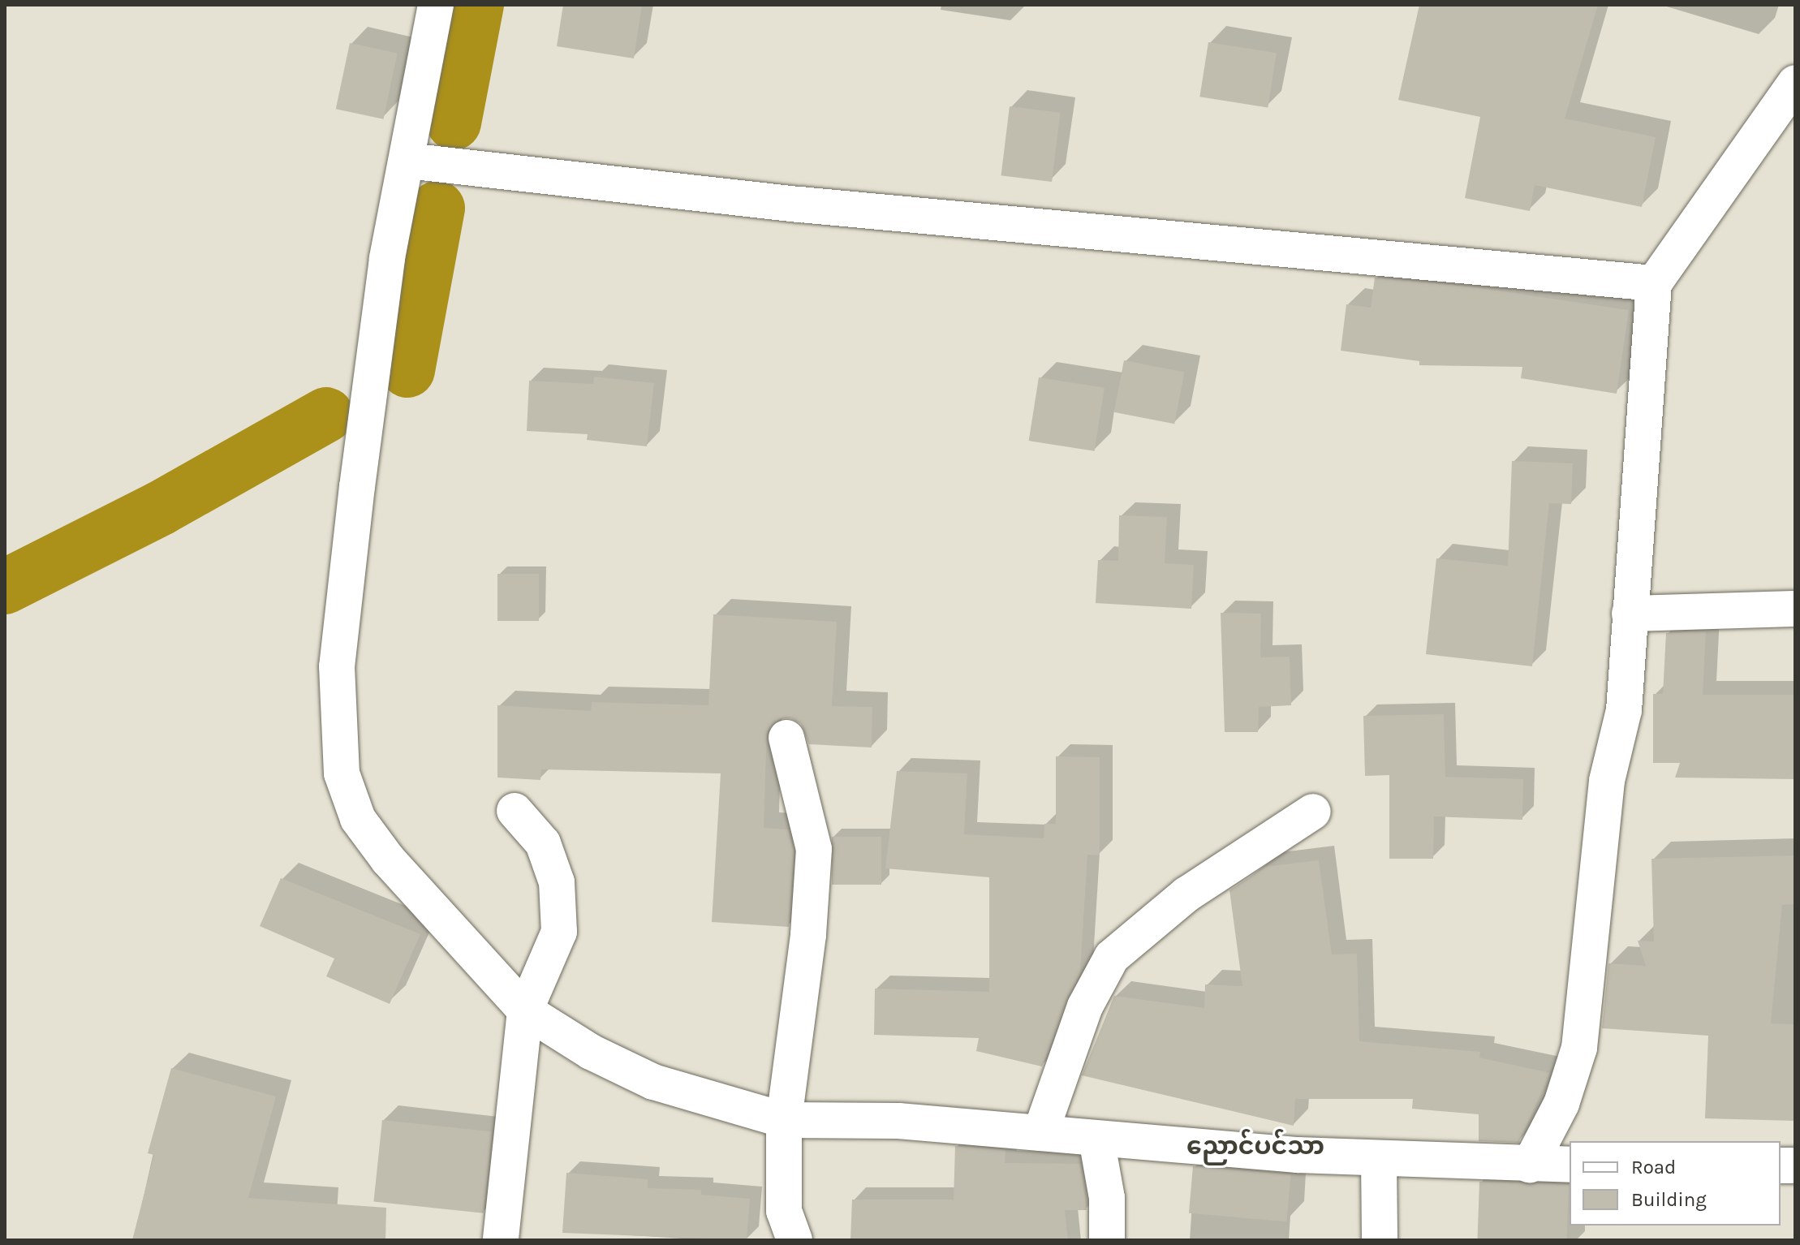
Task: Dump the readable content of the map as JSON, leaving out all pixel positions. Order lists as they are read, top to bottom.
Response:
{
  "districts": ["ညောင်ပင်သာ"],
  "legend": ["Road", "Building"]
}
